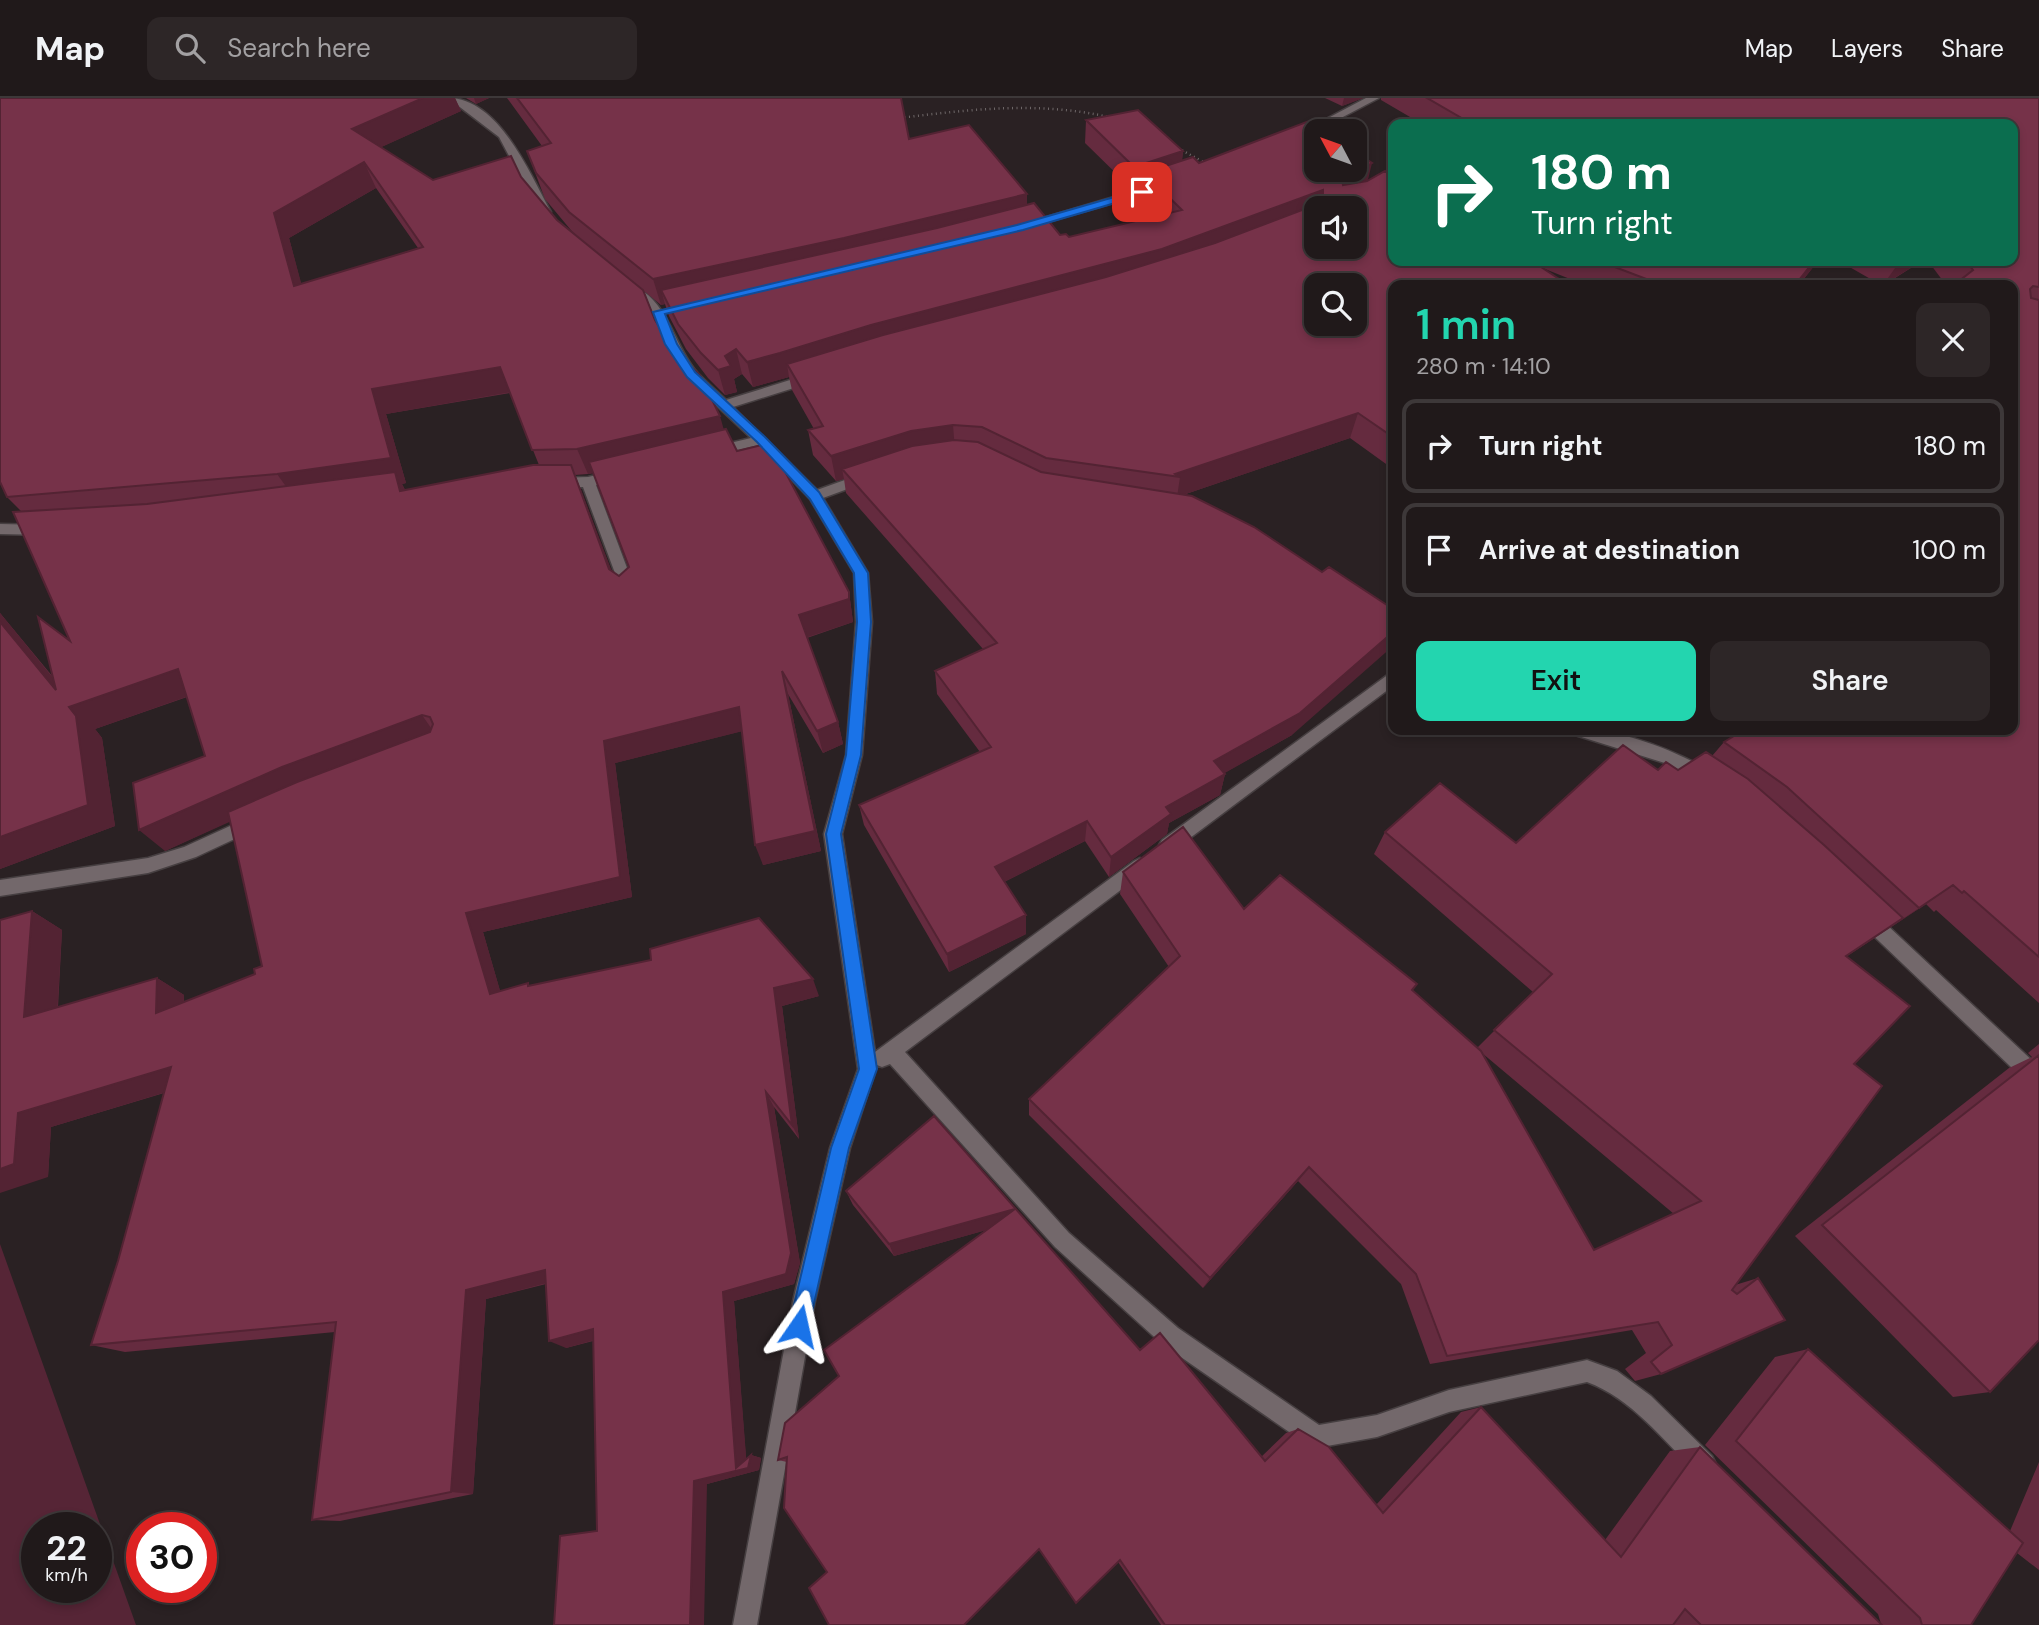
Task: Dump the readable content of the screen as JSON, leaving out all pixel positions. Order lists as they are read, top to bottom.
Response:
{
  "north": "top left",
  "page": {
    "header": "Map",
    "search": "Search here",
    "nav": ["Map", "Layers", "Share"],
    "turn": ["180 m", "Turn right"],
    "heading": ["1 min", "280 m · 14:10"],
    "list": [
      {
        "name": "Turn right",
        "value": "180 m"
      },
      {
        "name": "Arrive at destination",
        "value": "100 m"
      }
    ],
    "buttons": ["Exit", "Share"],
    "speed": "22 km/h",
    "limit": "30"
  }
}
